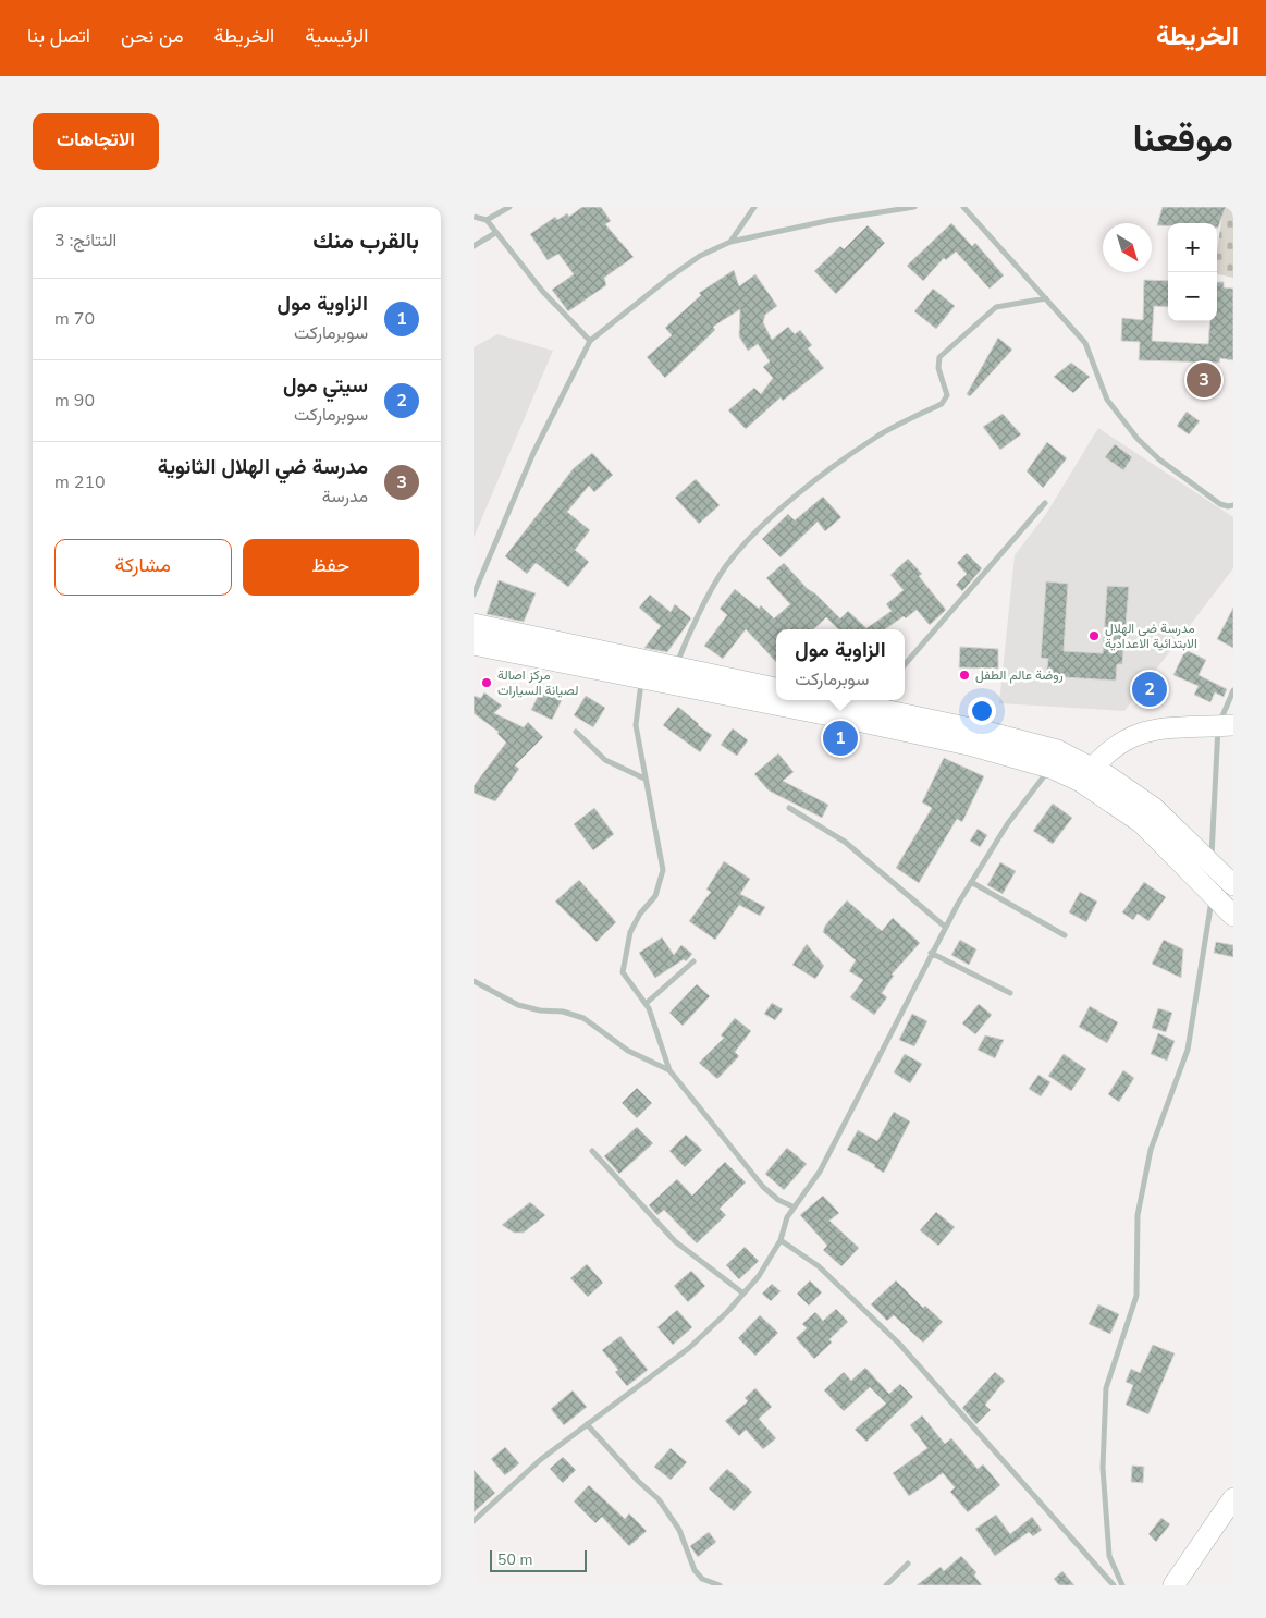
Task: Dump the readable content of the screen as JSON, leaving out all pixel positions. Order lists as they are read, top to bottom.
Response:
{
  "places": ["مدرسة ضي الهلال الابتدائية الاعدادية", "روضة عالم الطفل", "مركز اصالة لصيانة السيارات"],
  "scale_bar": "50 m",
  "north": "bottom right",
  "page": {
    "header": "الخريطة",
    "nav": [
      "الرئيسية",
      "الخريطة",
      "من نحن",
      "اتصل بنا"
    ],
    "title": "موقعنا",
    "buttons": [
      "الاتجاهات",
      ["حفظ", "مشاركة"]
    ],
    "heading": ["بالقرب منك", "النتائج: 3"],
    "map_buttons": ["+", "−"],
    "list": [
      {
        "mark": "1",
        "name": "الزاوية مول",
        "note": "سوبرماركت",
        "value": "70 m"
      },
      {
        "mark": "2",
        "name": "سيتي مول",
        "note": "سوبرماركت",
        "value": "90 m"
      },
      {
        "mark": "3",
        "name": "مدرسة ضي الهلال الثانوية",
        "note": "مدرسة",
        "value": "210 m"
      }
    ],
    "pins": ["3", "2", "1"],
    "popup": ["الزاوية مول", "سوبرماركت"],
    "scale": "50 m"
  }
}
